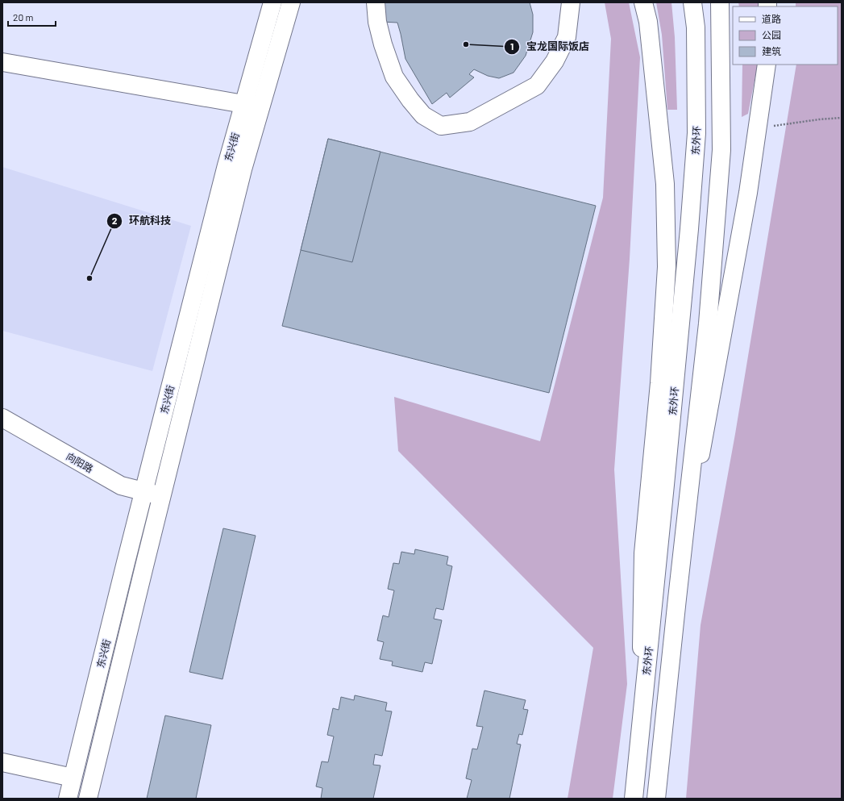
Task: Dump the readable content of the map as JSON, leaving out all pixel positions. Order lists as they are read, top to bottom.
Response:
{
  "streets": {
    "main road": ["东外环", "东兴街", "向阳路"]
  },
  "crossings": [
    ["东兴街", "向阳路"]
  ],
  "places": ["宝龙国际饭店", "环航科技"],
  "legend": ["道路", "公园", "建筑"],
  "scale_bar": "20 m"
}
